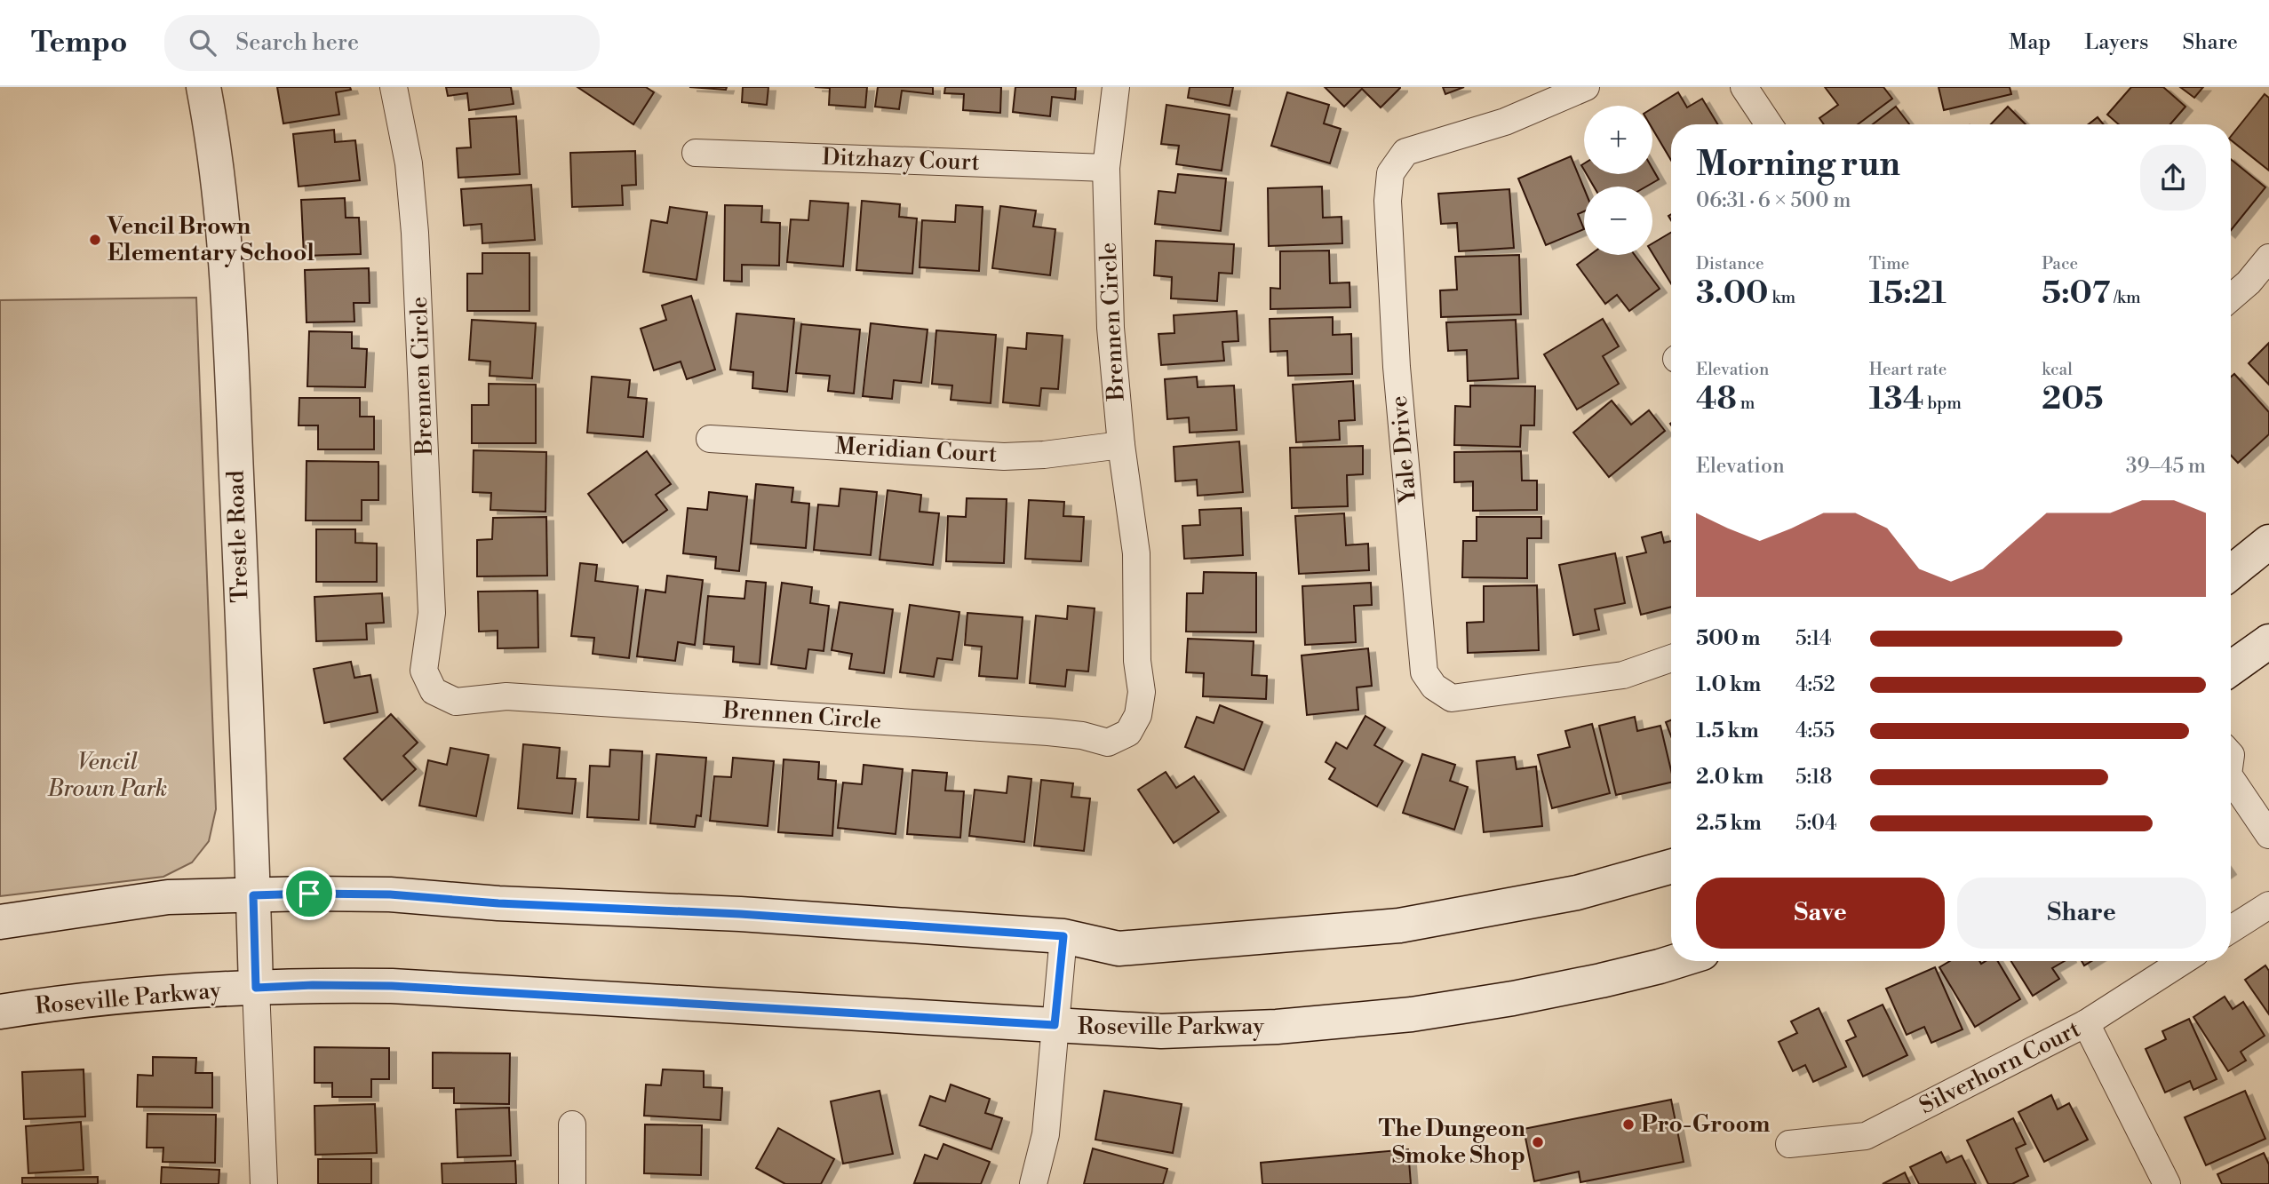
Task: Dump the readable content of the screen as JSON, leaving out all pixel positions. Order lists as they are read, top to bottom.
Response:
{
  "streets": {
    "main road": ["Trestle Road", "Roseville Parkway"],
    "street": [
      "Ditzhazy Court",
      "Brennen Circle",
      "Yale Drive",
      "Meridian Court",
      "Silverhorn Court"
    ]
  },
  "crossings": [
    ["Ditzhazy Court", "Brennen Circle"],
    ["Brennen Circle", "Meridian Court"],
    ["Trestle Road", "Roseville Parkway"]
  ],
  "parks": ["Vencil Brown Park"],
  "places": ["Vencil Brown Elementary School", "Pro-Groom", "The Dungeon Smoke Shop"],
  "page": {
    "header": "Tempo",
    "search": "Search here",
    "nav": ["Map", "Layers", "Share"],
    "map_buttons": ["+", "−"],
    "heading": ["Morning run", "06:31 · 6 × 500 m"],
    "stats": [
      ["Distance", "3.00 km"],
      ["Time", "15:21"],
      ["Pace", "5:07 /km"],
      ["Elevation", "48 m"],
      ["Heart rate", "134 bpm"],
      ["kcal", "205"]
    ],
    "chart": ["Elevation", "39–45 m"],
    "list": [
      {
        "name": "500 m",
        "note": "5:14"
      },
      {
        "name": "1.0 km",
        "note": "4:52"
      },
      {
        "name": "1.5 km",
        "note": "4:55"
      },
      {
        "name": "2.0 km",
        "note": "5:18"
      },
      {
        "name": "2.5 km",
        "note": "5:04"
      }
    ],
    "buttons": ["Save", "Share"]
  }
}
